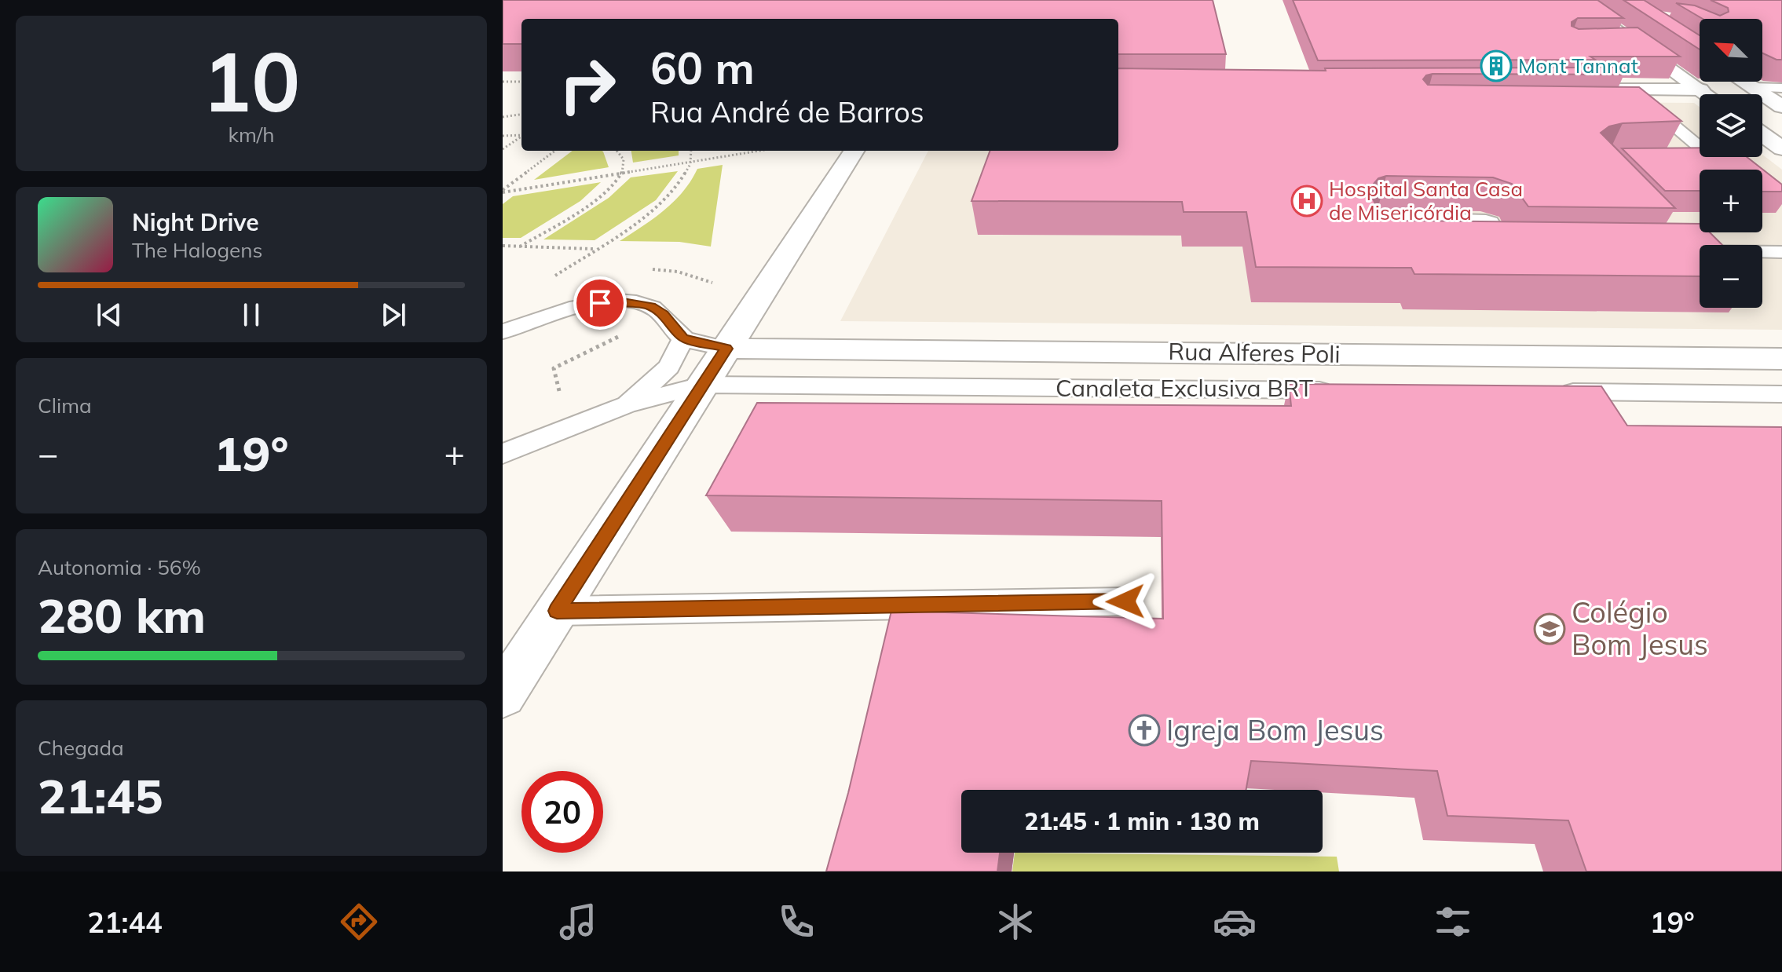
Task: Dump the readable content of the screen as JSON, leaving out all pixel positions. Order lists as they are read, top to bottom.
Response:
{
  "streets": {
    "main road": ["Rua Alferes Poli"],
    "lane": ["Canaleta Exclusiva BRT"]
  },
  "places": {
    "building": ["Mont Tannat"],
    "hospital": ["Hospital Santa Casa de Misericórdia"],
    "school or university": ["Colégio Bom Jesus"],
    "church": ["Igreja Bom Jesus"]
  },
  "north": "top left",
  "page": {
    "tile": [
      ["10", "km/h"],
      "Clima",
      ["Autonomia · 56%", "280 km"],
      ["Chegada", "21:45"]
    ],
    "map_buttons": ["+", "−"],
    "turn": ["60 m", "Rua André de Barros"],
    "song": ["Night Drive", "The Halogens"],
    "heat": ["−", "19°", "+"],
    "limit": "20",
    "trip": "21:45 · 1 min · 130 m",
    "tabs": ["21:44", "19°"]
  }
}
